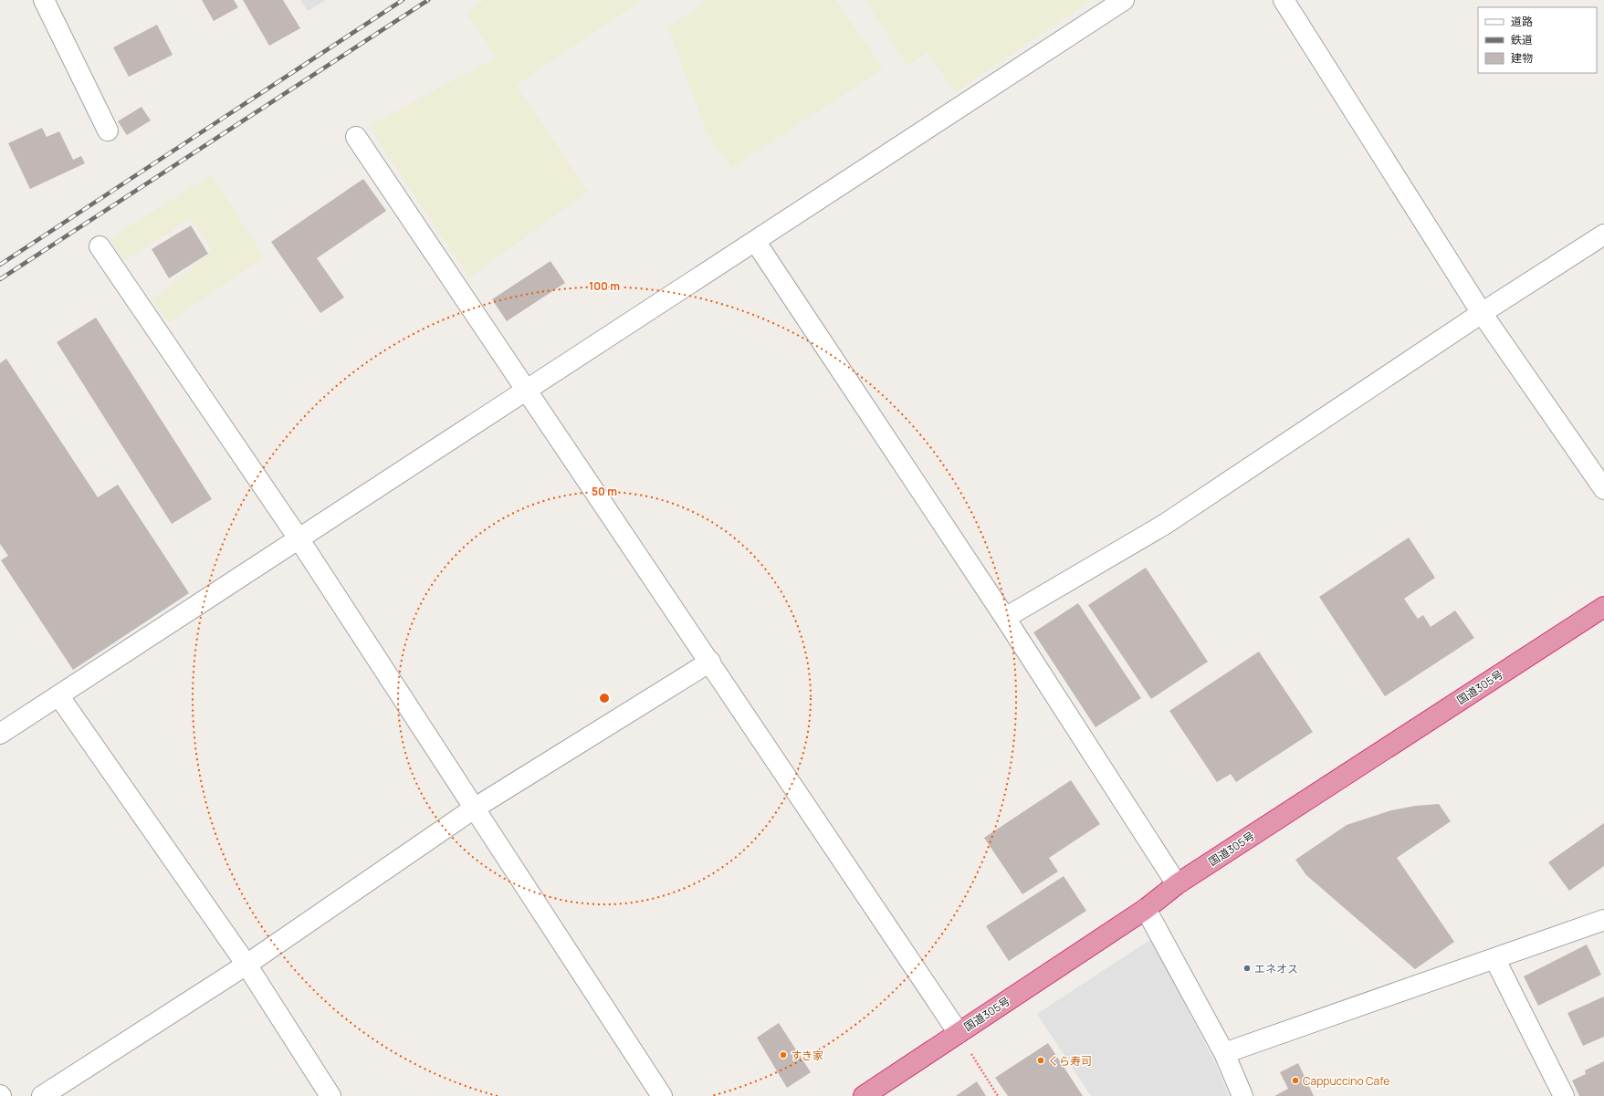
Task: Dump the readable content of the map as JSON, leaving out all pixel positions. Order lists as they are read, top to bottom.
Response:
{
  "streets": {
    "highway": ["国道305号"]
  },
  "places": [
    "エネオス",
    "すき家",
    "くら寿司",
    "Cappuccino Cafe"
  ],
  "legend": ["道路", "鉄道", "建物"],
  "rings": ["100 m", "50 m"]
}
